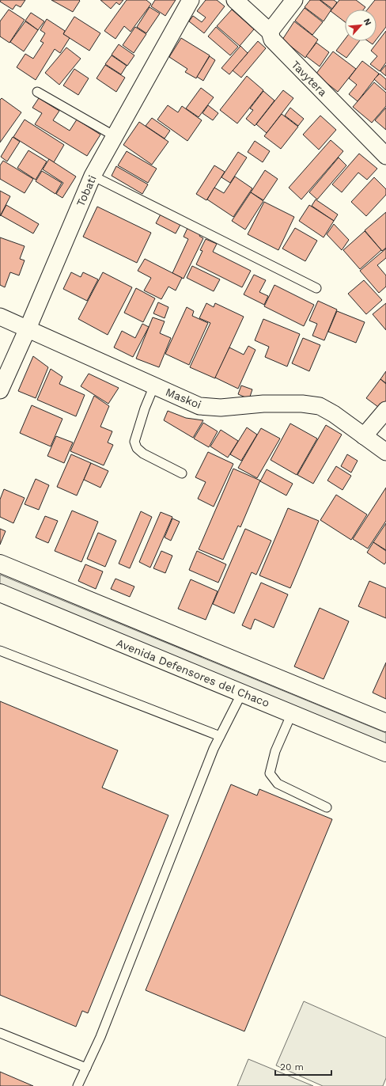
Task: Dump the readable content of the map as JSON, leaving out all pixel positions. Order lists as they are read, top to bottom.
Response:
{
  "streets": {
    "highway": ["Avenida Defensores del Chaco"],
    "street": ["Tavytera", "Tobati", "Maskoi"]
  },
  "crossings": [
    ["Tobati", "Maskoi"]
  ],
  "scale_bar": "20 m",
  "north": "top right"
}
